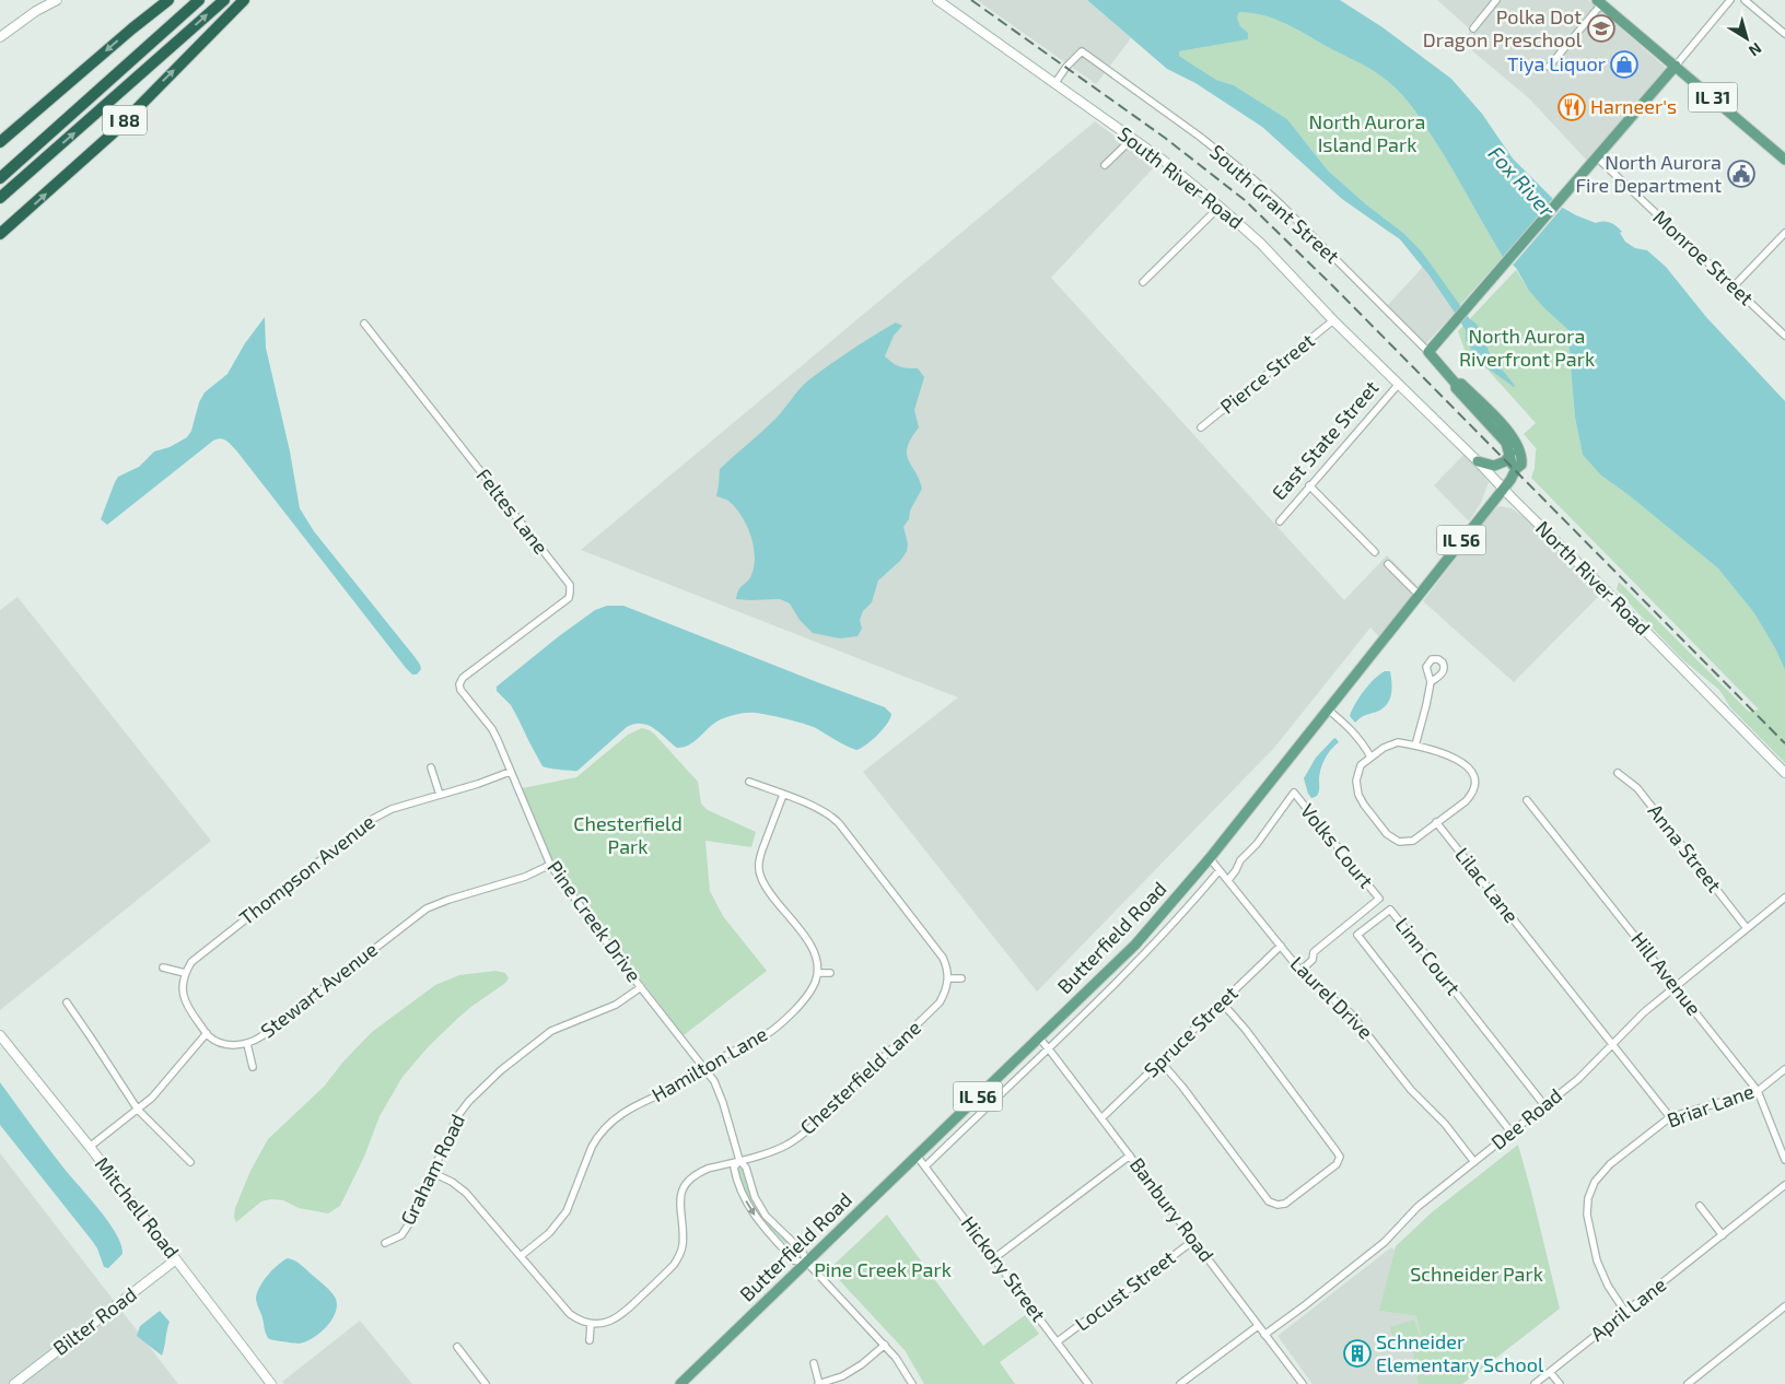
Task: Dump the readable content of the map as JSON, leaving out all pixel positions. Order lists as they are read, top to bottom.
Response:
{
  "streets": {
    "highway": ["I 88"],
    "main road": [
      "IL 31",
      "South River Road",
      "IL 56",
      "North River Road",
      "Butterfield Road",
      "Mitchell Road",
      "Bilter Road"
    ],
    "street": [
      "South Grant Street",
      "Monroe Street",
      "Pierce Street",
      "East State Street",
      "Feltes Lane",
      "Volks Court",
      "Anna Street",
      "Thompson Avenue",
      "Lilac Lane",
      "Pine Creek Drive",
      "Linn Court",
      "Hill Avenue",
      "Stewart Avenue",
      "Laurel Drive",
      "Spruce Street",
      "Hamilton Lane",
      "Chesterfield Lane",
      "Briar Lane",
      "Dee Road",
      "Graham Road",
      "Banbury Road",
      "Hickory Street",
      "Locust Street",
      "April Lane"
    ]
  },
  "crossings": [
    ["South River Road", "South Grant Street"],
    ["South River Road", "Pierce Street"],
    ["South River Road", "East State Street"],
    ["South River Road", "North River Road"],
    ["East State Street", "North River Road"],
    ["Feltes Lane", "Pine Creek Drive"],
    ["North River Road", "Butterfield Road"],
    ["Volks Court", "Laurel Drive"],
    ["Anna Street", "Dee Road"],
    ["Thompson Avenue", "Pine Creek Drive"],
    ["Lilac Lane", "Briar Lane"],
    ["Lilac Lane", "Dee Road"],
    ["Pine Creek Drive", "Butterfield Road"],
    ["Pine Creek Drive", "Stewart Avenue"],
    ["Pine Creek Drive", "Hamilton Lane"],
    ["Pine Creek Drive", "Chesterfield Lane"],
    ["Pine Creek Drive", "Graham Road"],
    ["Butterfield Road", "Laurel Drive"],
    ["Butterfield Road", "Banbury Road"],
    ["Butterfield Road", "Hickory Street"],
    ["Linn Court", "Dee Road"],
    ["Hill Avenue", "Briar Lane"],
    ["Hill Avenue", "Dee Road"],
    ["Laurel Drive", "Spruce Street"],
    ["Laurel Drive", "Dee Road"],
    ["Spruce Street", "Banbury Road"],
    ["Briar Lane", "April Lane"],
    ["Dee Road", "Banbury Road"],
    ["Mitchell Road", "Bilter Road"],
    ["Banbury Road", "Locust Street"],
    ["Hickory Street", "Locust Street"]
  ],
  "water": ["Fox River"],
  "parks": [
    "North Aurora Island Park",
    "North Aurora Riverfront Park",
    "Chesterfield Park",
    "Pine Creek Park",
    "Schneider Park"
  ],
  "places": {
    "school or university": ["Polka Dot Dragon Preschool"],
    "shop": ["Tiya Liquor"],
    "restaurant": ["Harneer's"],
    "public building": ["North Aurora Fire Department"],
    "building": ["Schneider Elementary School"]
  },
  "north": "bottom right"
}
